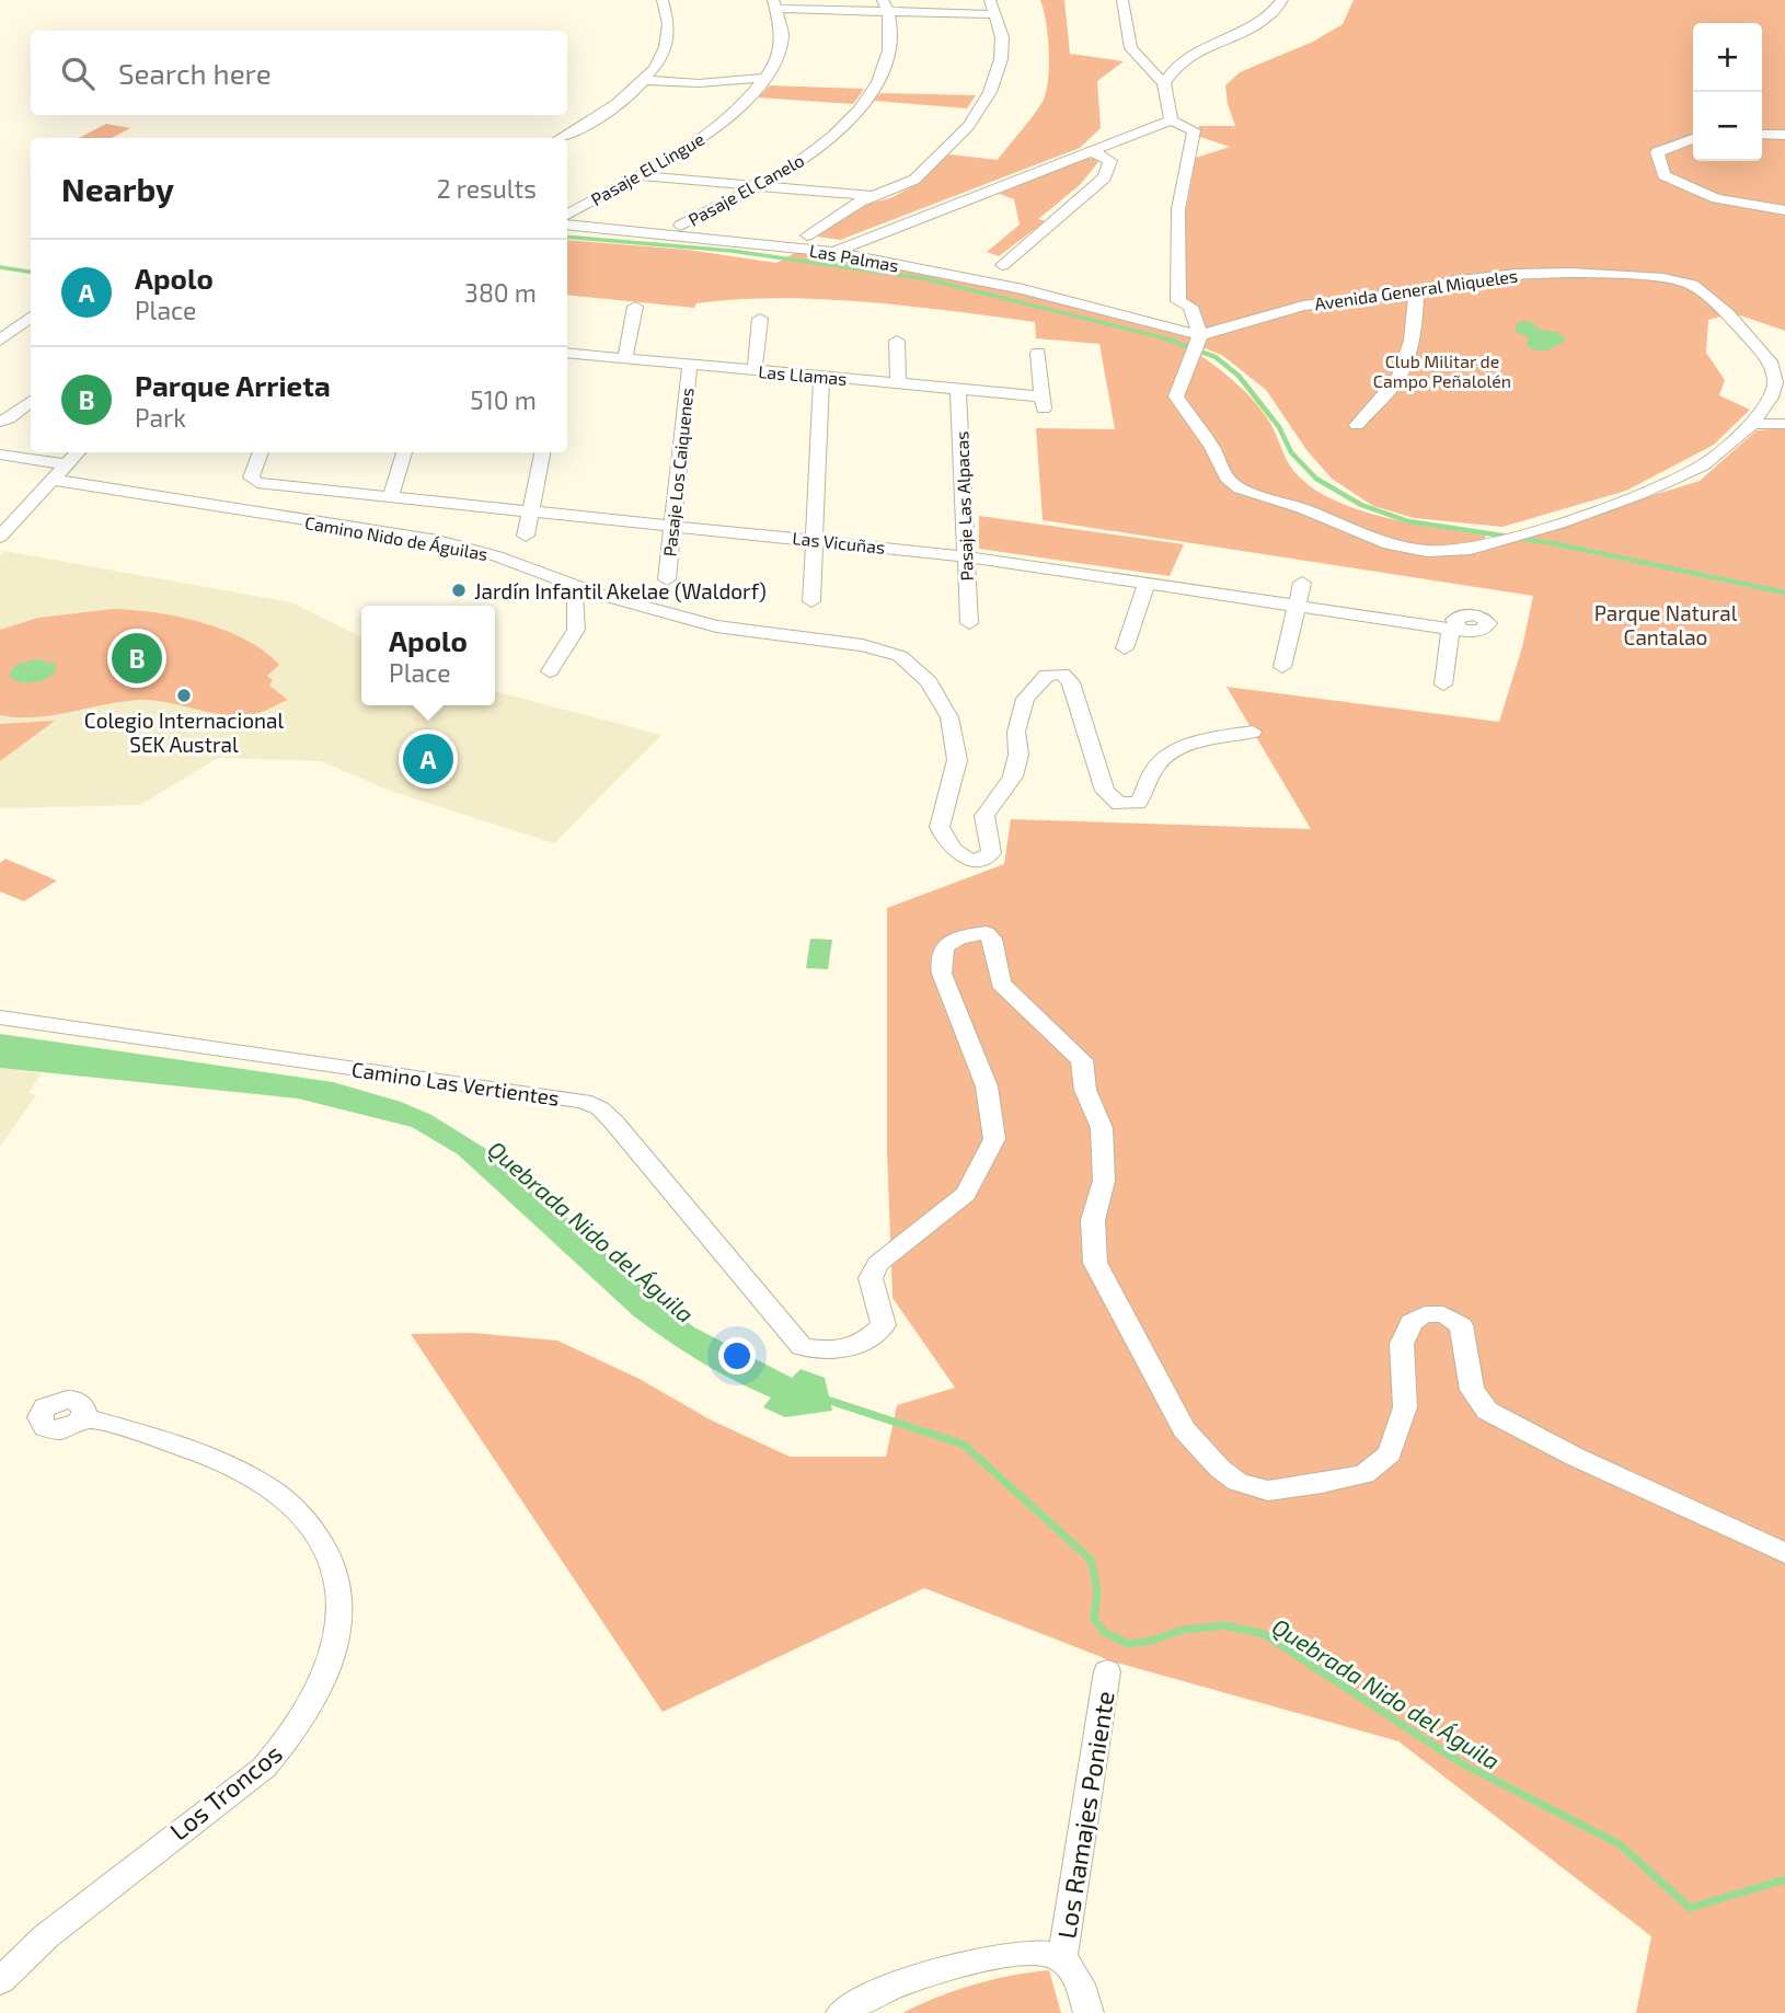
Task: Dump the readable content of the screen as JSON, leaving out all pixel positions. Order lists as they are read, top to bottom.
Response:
{
  "streets": {
    "street": [
      "Pasaje El Lingue",
      "Pasaje El Canelo",
      "Las Palmas",
      "Avenida General Miqueles",
      "Las Llamas",
      "Pasaje Los Caiquenes",
      "Pasaje Las Alpacas",
      "Camino Nido de Águilas",
      "Las Vicuñas",
      "Camino Las Vertientes",
      "Los Troncos",
      "Los Ramajes Poniente"
    ]
  },
  "crossings": [
    ["Las Palmas", "Avenida General Miqueles"],
    ["Las Llamas", "Pasaje Los Caiquenes"],
    ["Las Llamas", "Pasaje Las Alpacas"],
    ["Pasaje Los Caiquenes", "Las Vicuñas"],
    ["Pasaje Las Alpacas", "Las Vicuñas"]
  ],
  "water": ["Quebrada Nido del Águila"],
  "parks": ["Club Militar de Campo Peñalolén", "Parque Natural Cantalao"],
  "places": ["Jardín Infantil Akelae (Waldorf)", "Colegio Internacional SEK Austral"],
  "page": {
    "map_buttons": ["+", "−"],
    "search": "Search here",
    "heading": ["Nearby", "2 results"],
    "list": [
      {
        "mark": "A",
        "name": "Apolo",
        "note": "Place",
        "value": "380 m"
      },
      {
        "mark": "B",
        "name": "Parque Arrieta",
        "note": "Park",
        "value": "510 m"
      }
    ],
    "popup": ["Apolo", "Place"],
    "pins": ["B", "A"]
  }
}
